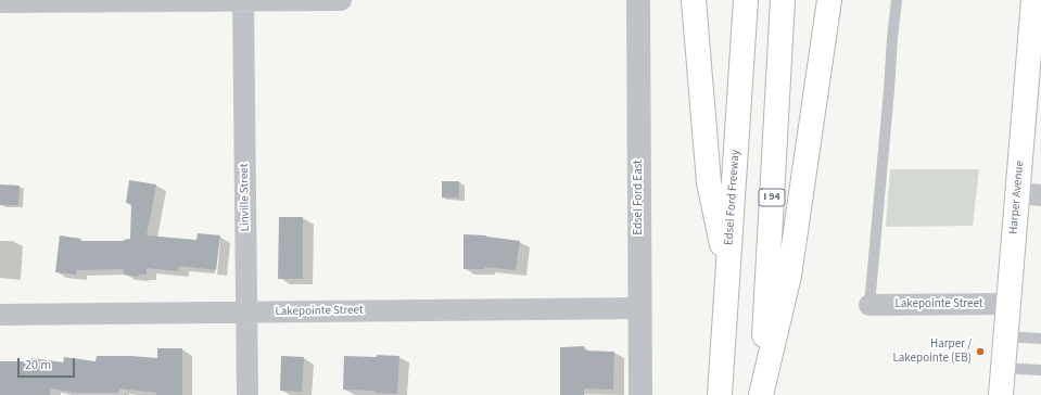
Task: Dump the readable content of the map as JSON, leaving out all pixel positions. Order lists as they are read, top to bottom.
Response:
{
  "streets": {
    "main road": ["Edsel Ford Freeway", "I 94", "Harper Avenue"],
    "street": ["Linville Street", "Edsel Ford East", "Lakepointe Street"]
  },
  "crossings": [
    ["Linville Street", "Lakepointe Street"],
    ["Edsel Ford East", "Lakepointe Street"],
    ["Harper Avenue", "Lakepointe Street"]
  ],
  "places": ["Harper / Lakepointe (EB)"],
  "scale_bar": "20 m"
}
